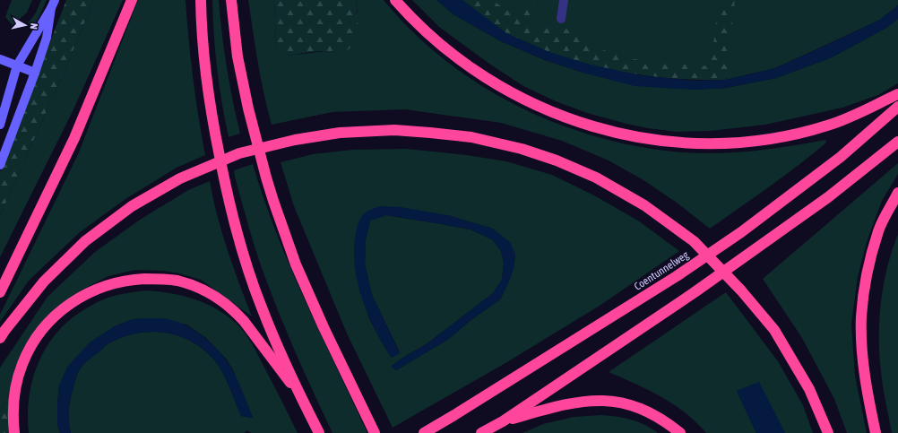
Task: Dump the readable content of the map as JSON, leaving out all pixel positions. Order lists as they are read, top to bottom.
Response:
{
  "streets": {
    "highway": ["Coentunnelweg"]
  },
  "north": "right"
}
